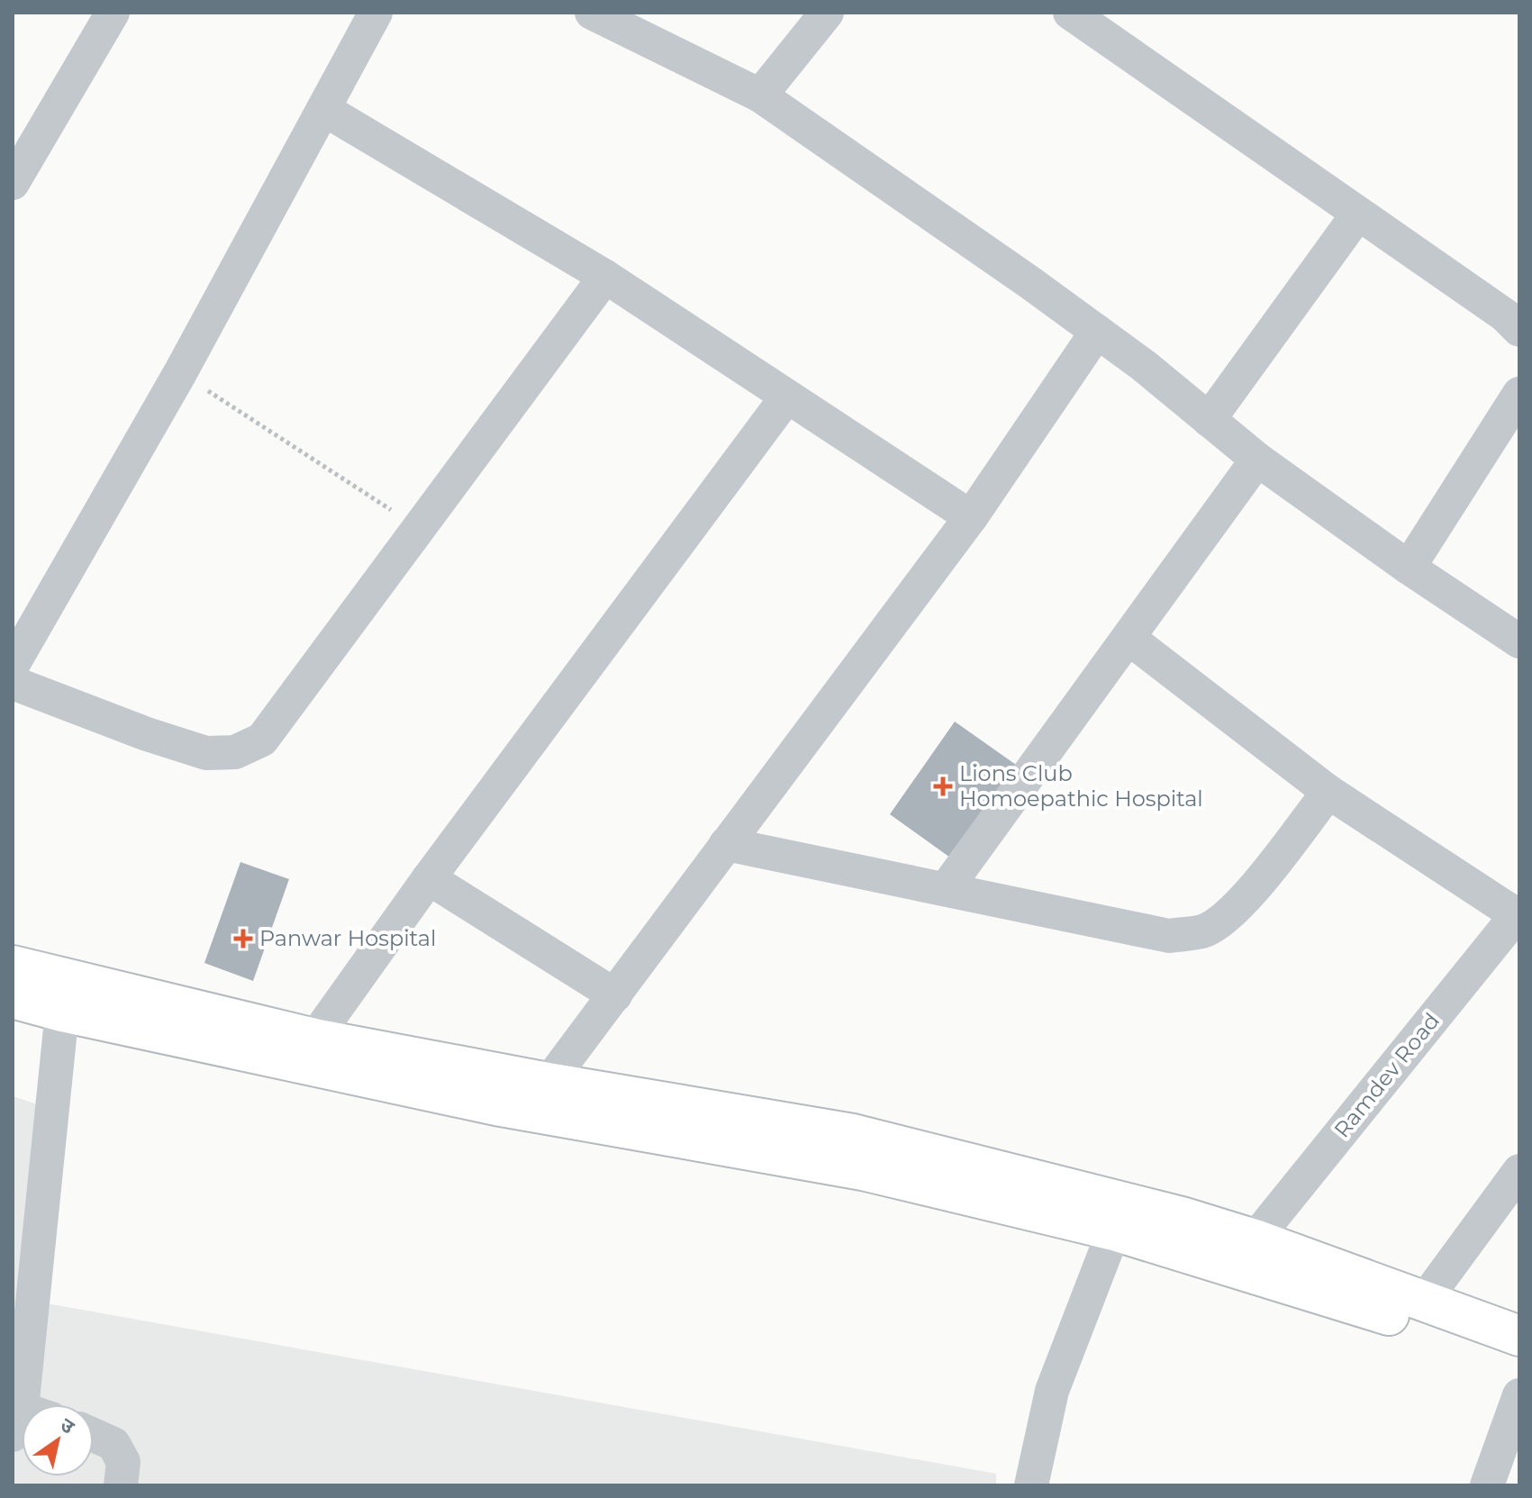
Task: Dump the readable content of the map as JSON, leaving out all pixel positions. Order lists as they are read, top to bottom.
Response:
{
  "streets": {
    "street": ["Ramdev Road"]
  },
  "places": {
    "health": ["Lions Club Homoepathic Hospital", "Panwar Hospital"]
  },
  "north": "top right"
}
